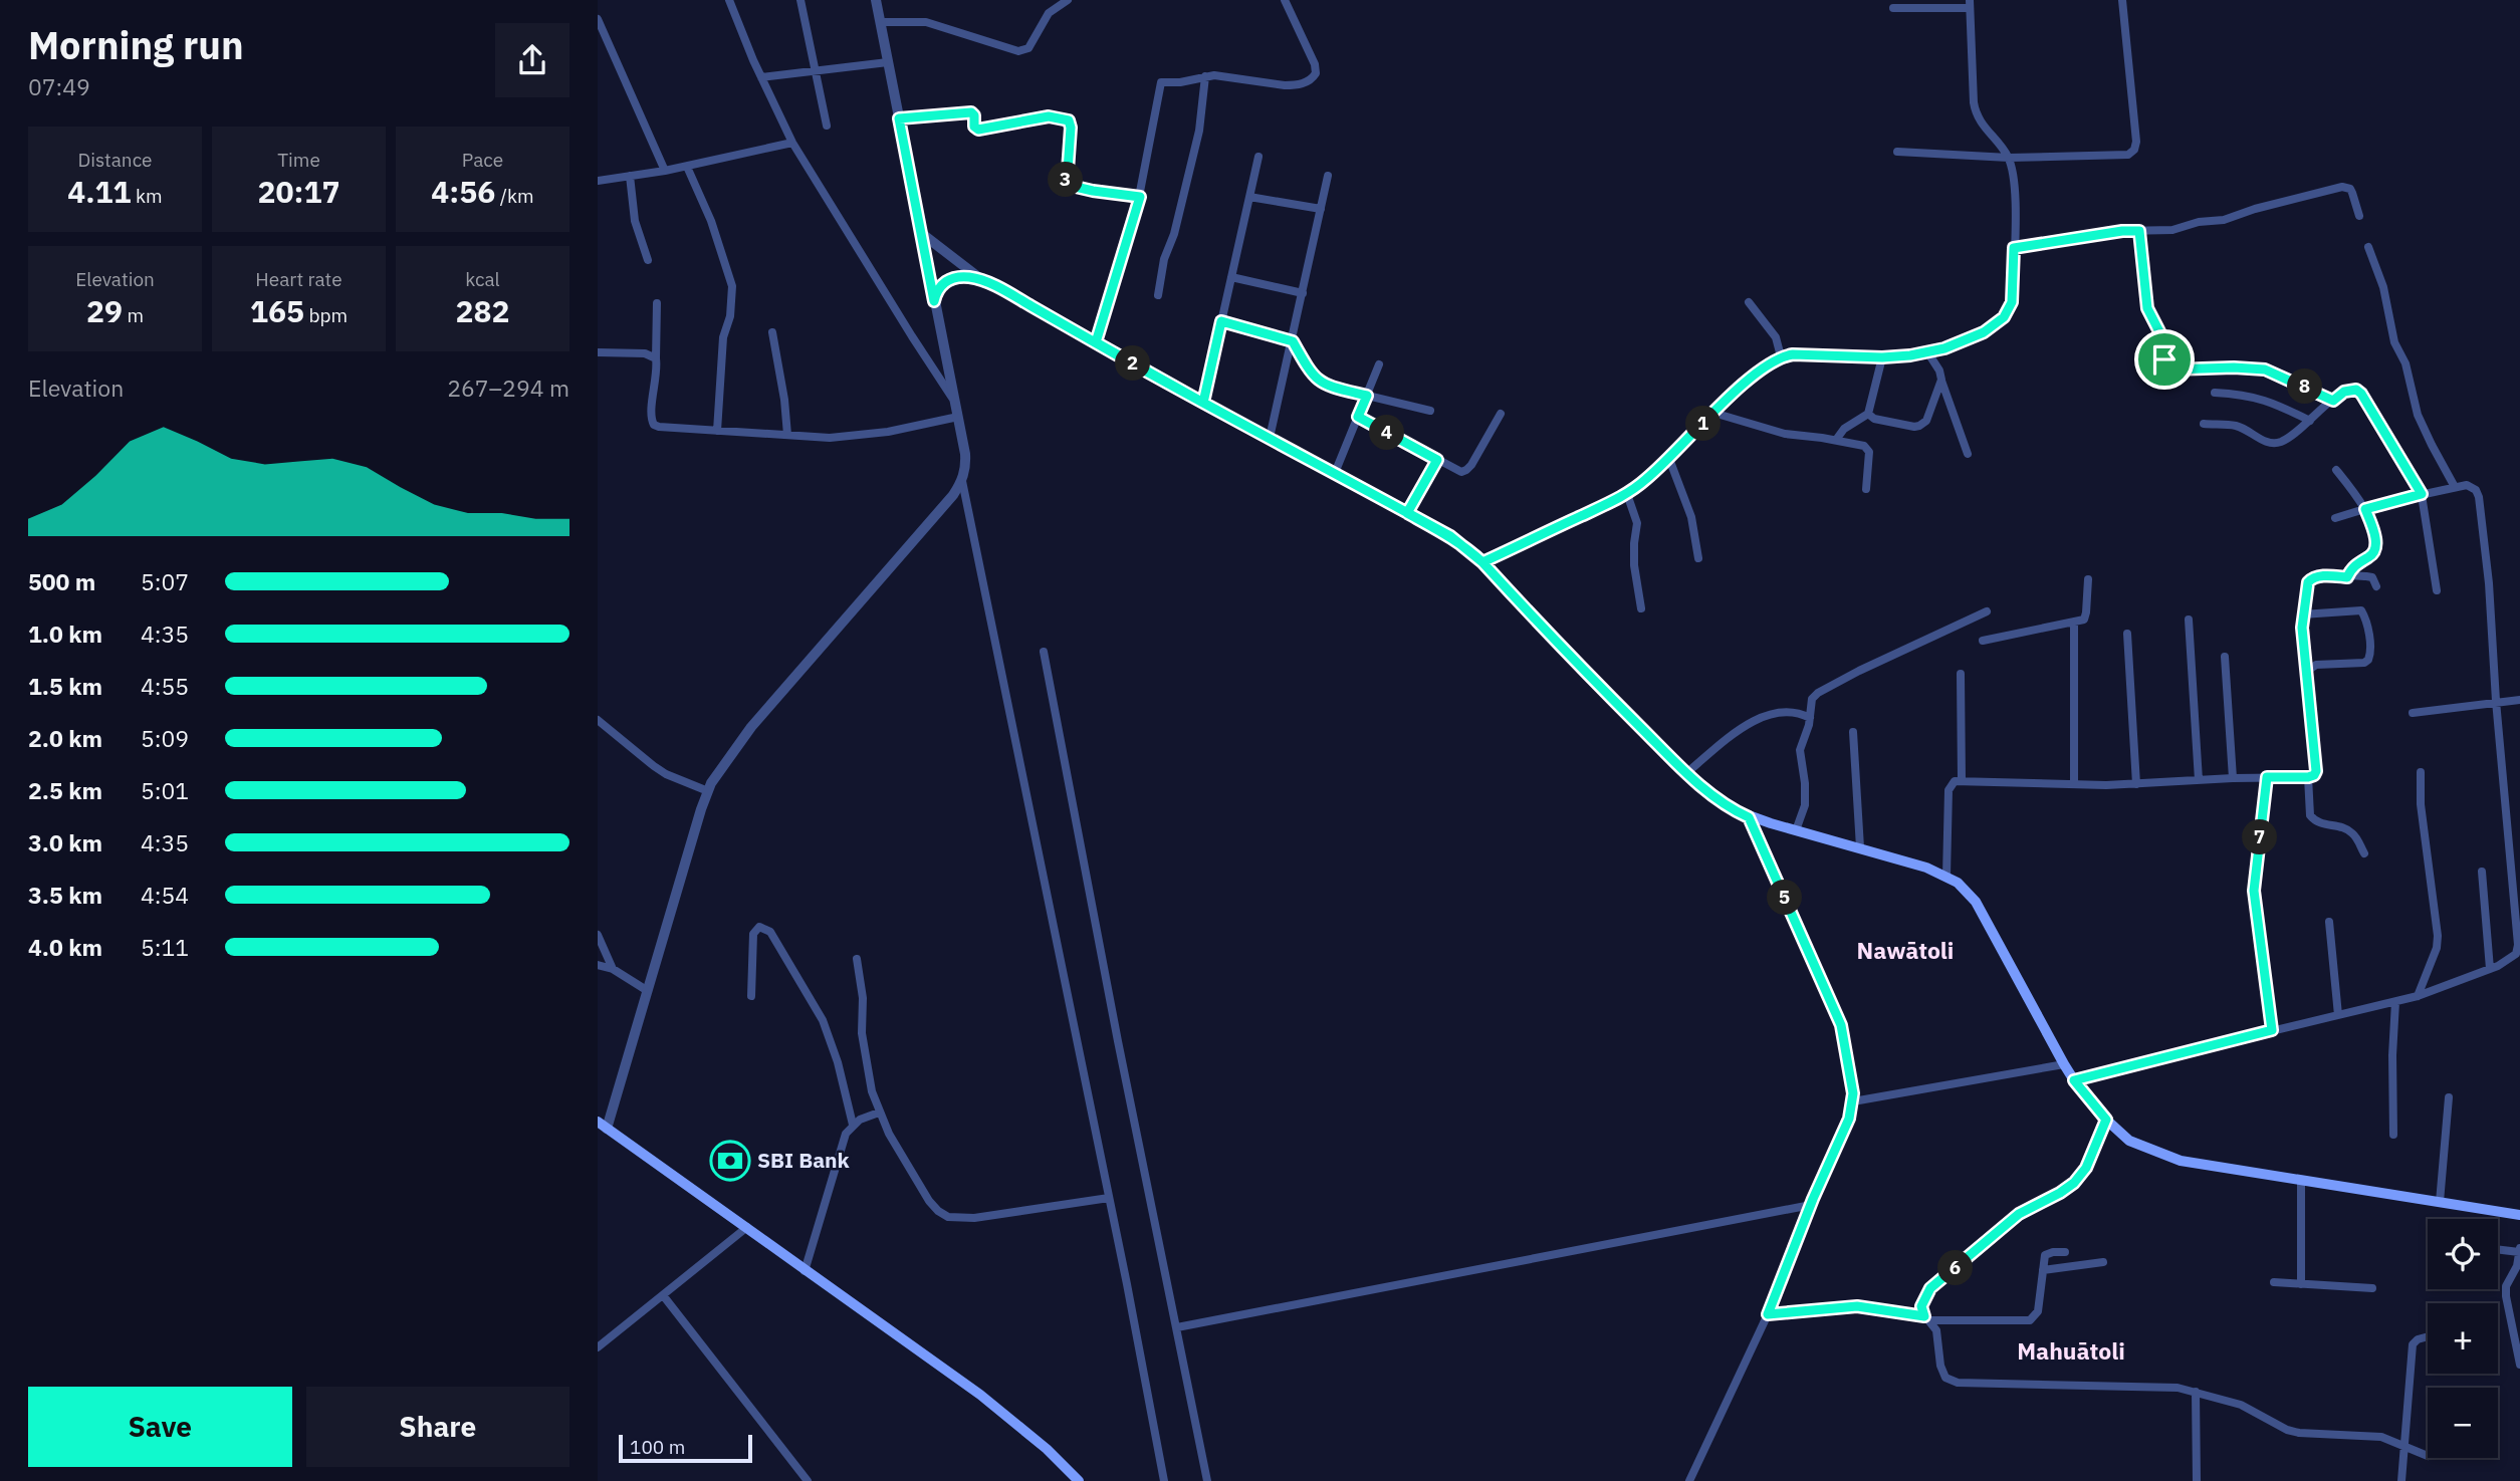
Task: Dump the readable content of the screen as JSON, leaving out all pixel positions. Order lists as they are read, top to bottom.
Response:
{
  "districts": ["Nawātoli", "Mahuātoli"],
  "places": {
    "bank": ["SBI Bank"]
  },
  "scale_bar": "100 m",
  "page": {
    "heading": ["Morning run", "07:49"],
    "stats": [
      ["Distance", "4.11 km"],
      ["Time", "20:17"],
      ["Pace", "4:56 /km"],
      ["Elevation", "29 m"],
      ["Heart rate", "165 bpm"],
      ["kcal", "282"]
    ],
    "pins": [
      "3",
      "2",
      "8",
      "1",
      "4",
      "7",
      "5",
      "6"
    ],
    "chart": ["Elevation", "267–294 m"],
    "list": [
      {
        "name": "500 m",
        "note": "5:07"
      },
      {
        "name": "1.0 km",
        "note": "4:35"
      },
      {
        "name": "1.5 km",
        "note": "4:55"
      },
      {
        "name": "2.0 km",
        "note": "5:09"
      },
      {
        "name": "2.5 km",
        "note": "5:01"
      },
      {
        "name": "3.0 km",
        "note": "4:35"
      },
      {
        "name": "3.5 km",
        "note": "4:54"
      },
      {
        "name": "4.0 km",
        "note": "5:11"
      }
    ],
    "map_buttons": ["+", "−"],
    "buttons": ["Save", "Share"],
    "scale": "100 m"
  }
}
